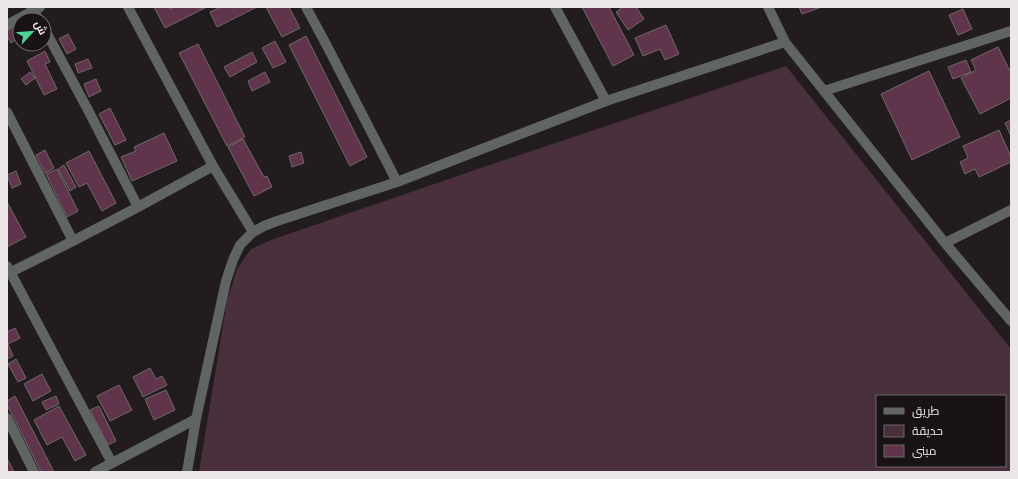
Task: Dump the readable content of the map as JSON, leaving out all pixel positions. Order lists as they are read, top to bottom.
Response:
{
  "legend": ["طريق", "حديقة", "مبنى"],
  "north": "top right"
}
